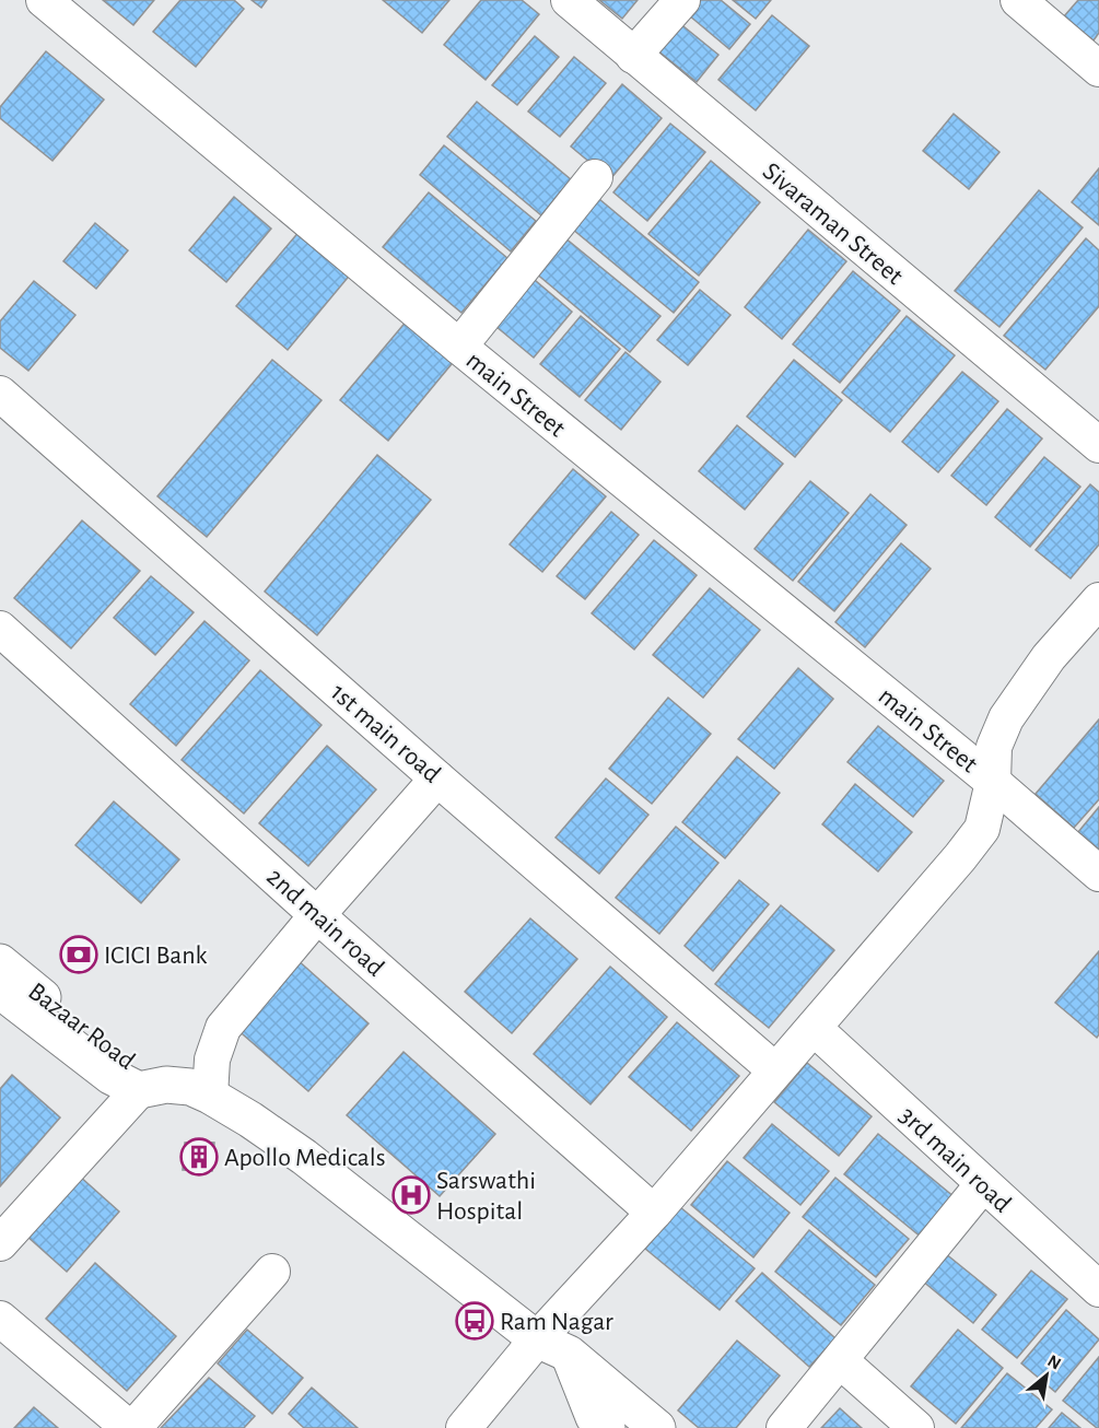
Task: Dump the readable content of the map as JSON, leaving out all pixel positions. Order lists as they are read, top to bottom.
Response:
{
  "streets": {
    "main road": ["Bazaar Road"],
    "street": [
      "Sivaraman Street",
      "main Street",
      "1st main road",
      "2nd main road",
      "3rd main road"
    ]
  },
  "places": {
    "bank": ["ICICI Bank"],
    "building": ["Apollo Medicals"],
    "hospital": ["Sarswathi Hospital"],
    "bus stop": ["Ram Nagar"]
  },
  "north": "top right"
}
